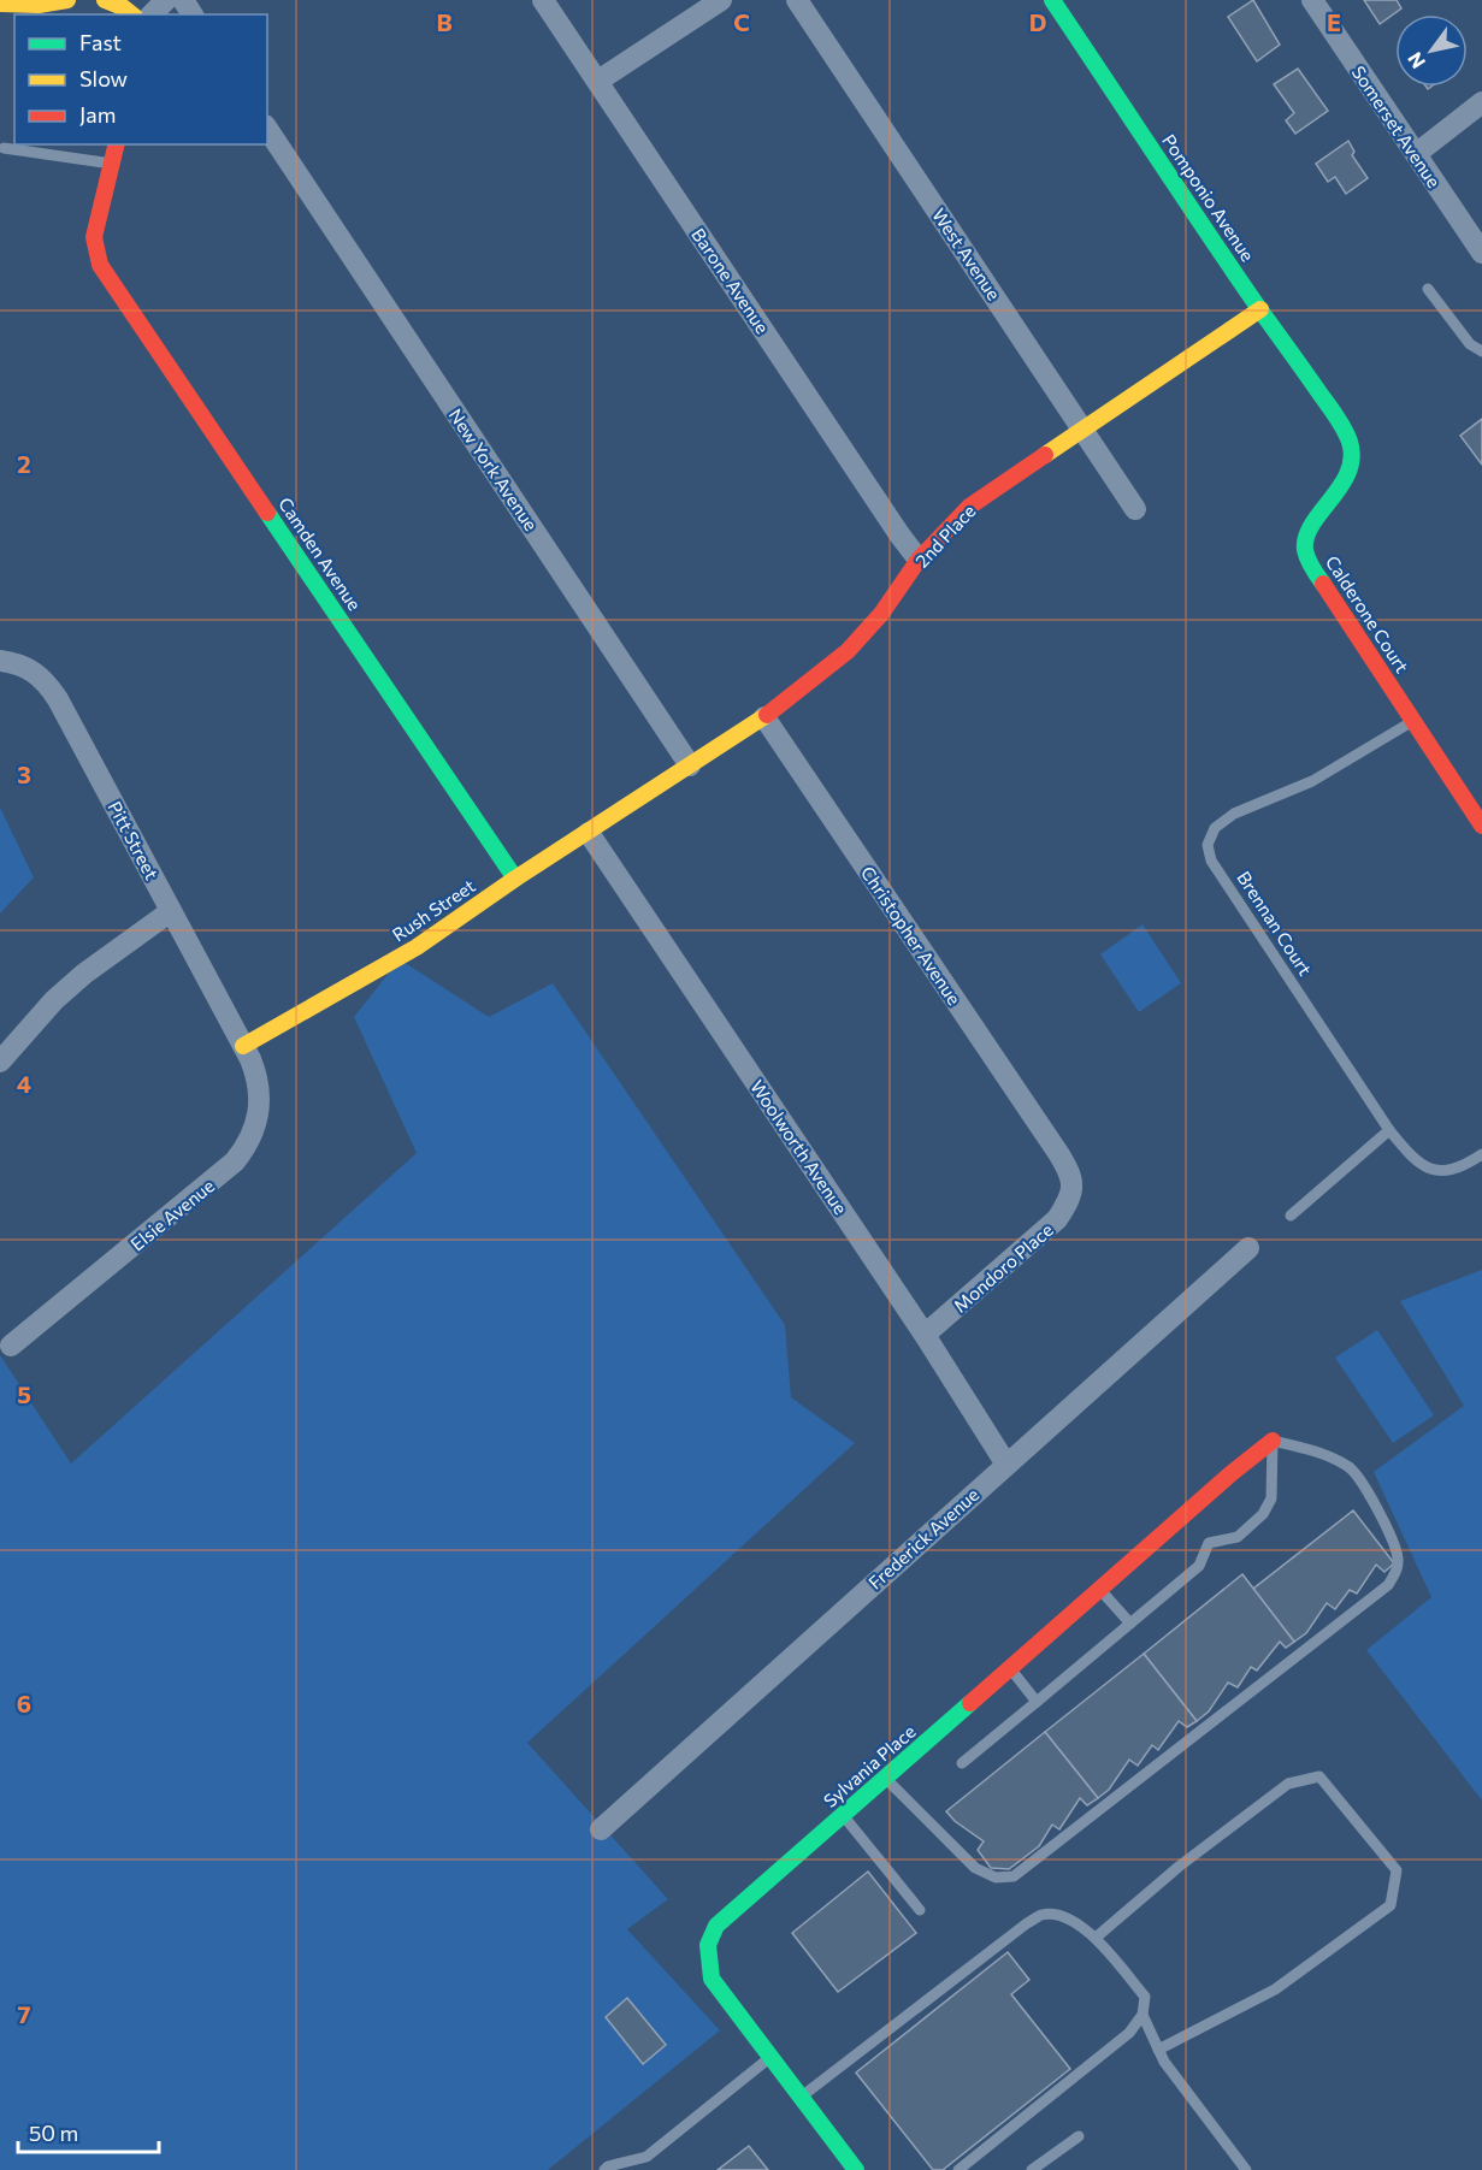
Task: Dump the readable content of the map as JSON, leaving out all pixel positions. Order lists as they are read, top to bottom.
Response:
{
  "streets": {
    "street": [
      "Somerset Avenue",
      "Pomponio Avenue",
      "West Avenue",
      "Barone Avenue",
      "New York Avenue",
      "2nd Place",
      "Camden Avenue",
      "Calderone Court",
      "Pitt Street",
      "Rush Street",
      "Christopher Avenue",
      "Woolworth Avenue",
      "Elsie Avenue",
      "Mondoro Place",
      "Frederick Avenue",
      "Sylvania Place"
    ],
    "lane": ["Brennan Court"]
  },
  "crossings": [
    ["Pomponio Avenue", "2nd Place"],
    ["Pomponio Avenue", "Calderone Court"],
    ["West Avenue", "2nd Place"],
    ["Barone Avenue", "2nd Place"],
    ["New York Avenue", "2nd Place"],
    ["New York Avenue", "Rush Street"],
    ["2nd Place", "Rush Street"],
    ["2nd Place", "Christopher Avenue"],
    ["Camden Avenue", "Rush Street"],
    ["Calderone Court", "Brennan Court"],
    ["Pitt Street", "Rush Street"],
    ["Pitt Street", "Elsie Avenue"],
    ["Rush Street", "Woolworth Avenue"],
    ["Rush Street", "Elsie Avenue"],
    ["Christopher Avenue", "Mondoro Place"],
    ["Woolworth Avenue", "Mondoro Place"],
    ["Woolworth Avenue", "Frederick Avenue"]
  ],
  "legend": ["Fast", "Slow", "Jam"],
  "scale_bar": "50 m",
  "north": "bottom left",
  "grid": {
    "columns": [
      "B",
      "C",
      "D",
      "E"
    ],
    "rows": [
      "2",
      "3",
      "4",
      "5",
      "6",
      "7"
    ]
  }
}
